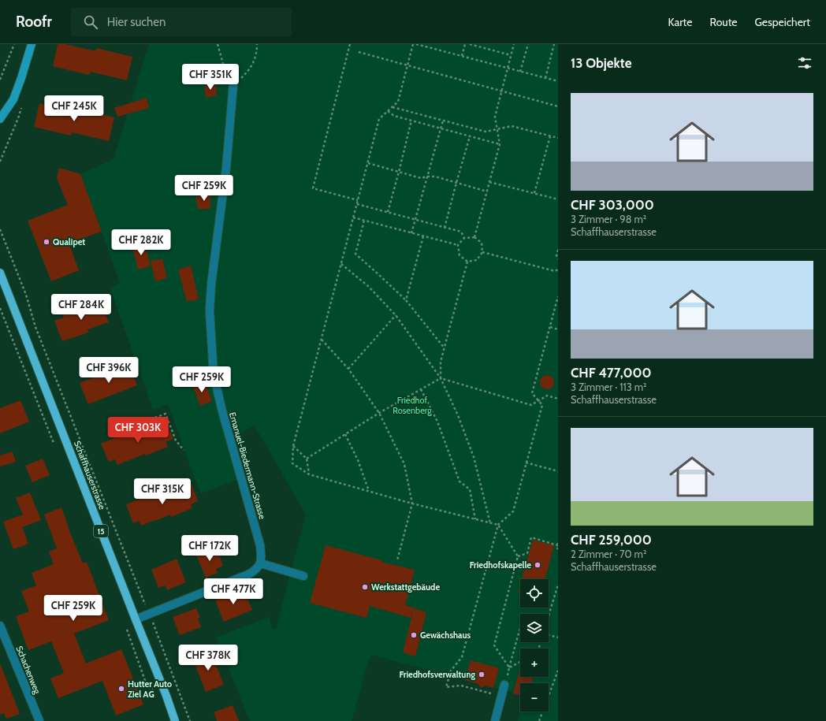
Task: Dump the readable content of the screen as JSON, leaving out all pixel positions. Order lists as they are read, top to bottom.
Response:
{
  "streets": {
    "main road": ["Schaffhauserstrasse", "15"],
    "street": ["Emanuel-Biedermann-Strasse", "Schachenweg"]
  },
  "parks": ["Friedhof Rosenberg"],
  "places": [
    "Qualipet",
    "Friedhofskapelle",
    "Werkstattgebäude",
    "Gewächshaus",
    "Friedhofsverwaltung",
    "Hutter Auto Ziel AG"
  ],
  "page": {
    "header": "Roofr",
    "search": "Hier suchen",
    "nav": ["Karte", "Route", "Gespeichert"],
    "heading": "13 Objekte",
    "price": [
      "CHF 351K",
      "CHF 245K",
      "CHF 259K",
      "CHF 282K",
      "CHF 284K",
      "CHF 396K",
      "CHF 259K",
      "CHF 303K",
      "CHF 315K",
      "CHF 172K",
      "CHF 477K",
      "CHF 259K",
      "CHF 378K"
    ],
    "list": [
      {
        "name": "CHF 303,000",
        "note": "3 Zimmer · 98 m² · Schaffhauserstrasse"
      },
      {
        "name": "CHF 477,000",
        "note": "3 Zimmer · 113 m² · Schaffhauserstrasse"
      },
      {
        "name": "CHF 259,000",
        "note": "2 Zimmer · 70 m² · Schaffhauserstrasse"
      }
    ],
    "map_buttons": ["+", "−"]
  }
}
